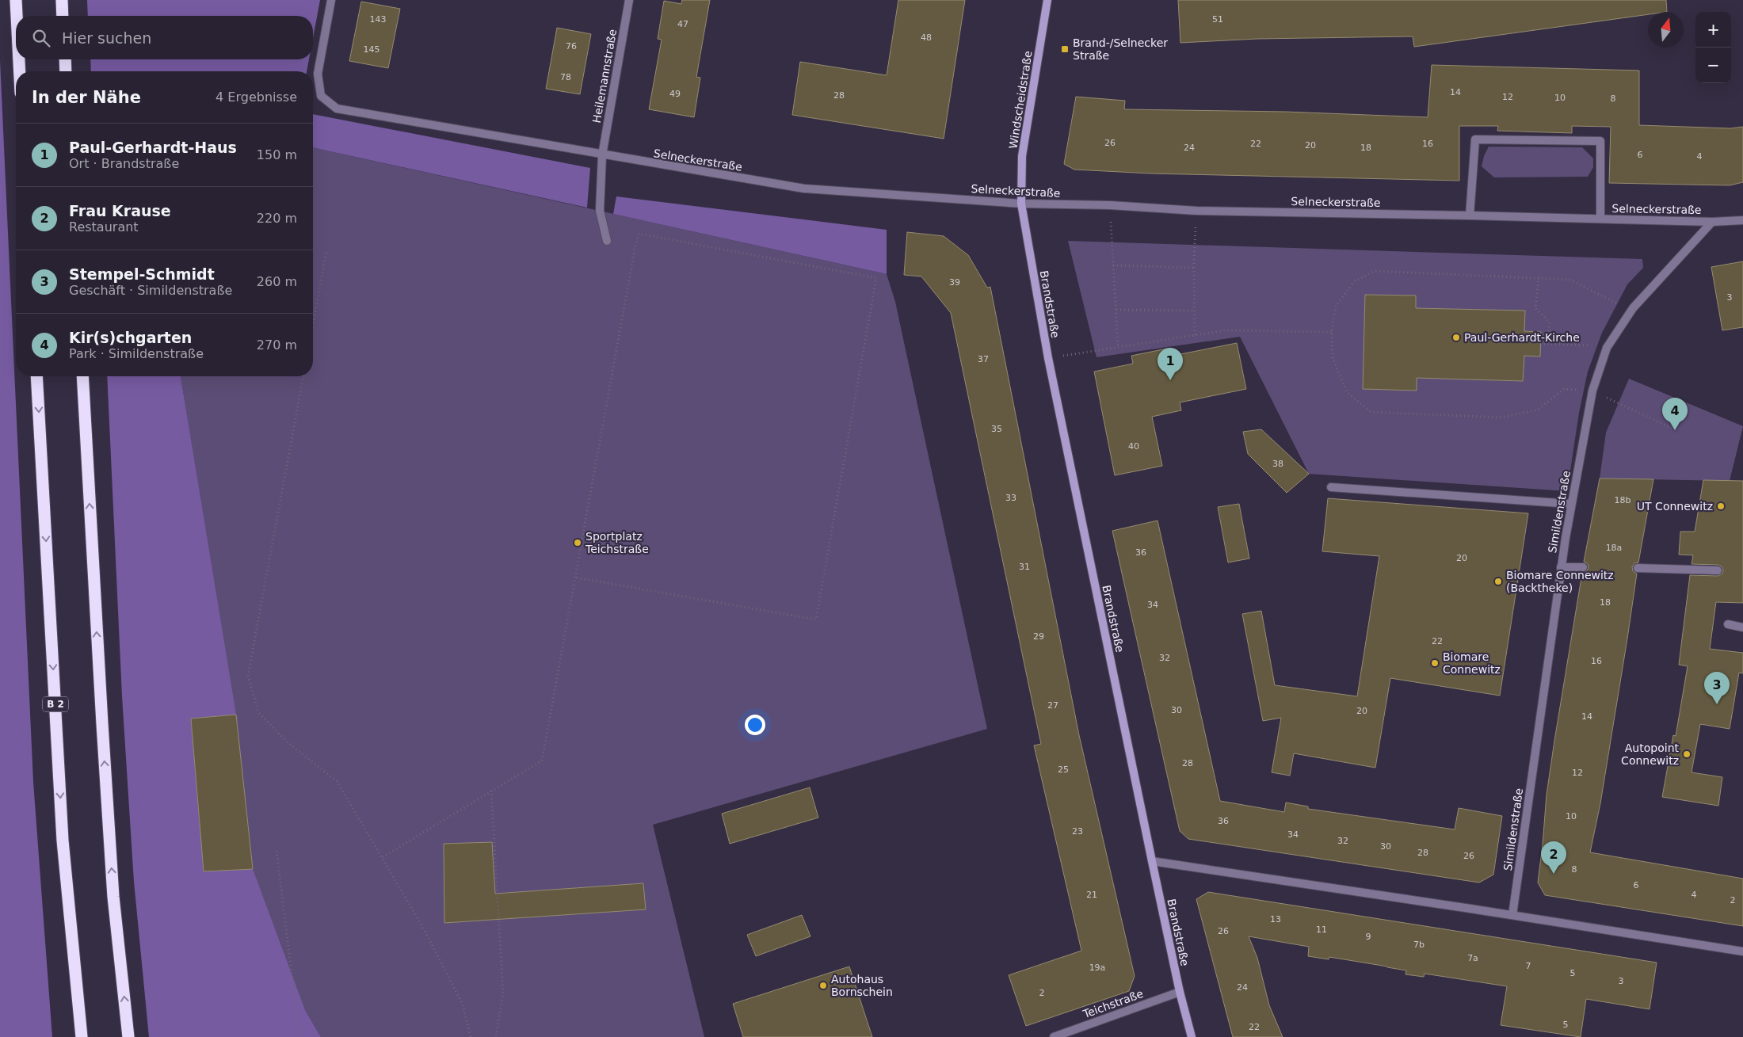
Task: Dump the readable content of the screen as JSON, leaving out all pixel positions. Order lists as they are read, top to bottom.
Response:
{
  "streets": {
    "highway": ["B 2"],
    "street": [
      "Heilemannstraße",
      "Windscheidstraße",
      "Selneckerstraße",
      "Brandstraße",
      "Simildenstraße",
      "Teichstraße"
    ]
  },
  "crossings": [
    ["Heilemannstraße", "Selneckerstraße"],
    ["Windscheidstraße", "Selneckerstraße"],
    ["Windscheidstraße", "Brandstraße"],
    ["Selneckerstraße", "Brandstraße"],
    ["Selneckerstraße", "Simildenstraße"],
    ["Brandstraße", "Teichstraße"]
  ],
  "places": {
    "transit": ["Brand-/Selnecker Straße"],
    "other": [
      "Paul-Gerhardt-Kirche",
      "UT Connewitz",
      "Sportplatz Teichstraße",
      "Biomare Connewitz (Backtheke)",
      "Biomare Connewitz",
      "Autopoint Connewitz",
      "Autohaus Bornschein"
    ]
  },
  "house_numbers": [
    "143",
    "51",
    "47",
    "48",
    "76",
    "145",
    "78",
    "14",
    "49",
    "28",
    "12",
    "10",
    "8",
    "26",
    "22",
    "16",
    "20",
    "24",
    "18",
    "6",
    "4",
    "39",
    "3",
    "37",
    "35",
    "40",
    "38",
    "33",
    "18b",
    "18a",
    "36",
    "20",
    "31",
    "18",
    "34",
    "29",
    "22",
    "32",
    "16",
    "27",
    "30",
    "20",
    "14",
    "28",
    "25",
    "12",
    "10",
    "36",
    "23",
    "34",
    "32",
    "30",
    "28",
    "26",
    "8",
    "6",
    "21",
    "4",
    "2",
    "13",
    "11",
    "26",
    "9",
    "7b",
    "7a",
    "7",
    "19a",
    "5",
    "3",
    "24",
    "2",
    "5",
    "22"
  ],
  "north": "top",
  "page": {
    "map_buttons": ["+", "−"],
    "search": "Hier suchen",
    "heading": ["In der Nähe", "4 Ergebnisse"],
    "list": [
      {
        "mark": "1",
        "name": "Paul-Gerhardt-Haus",
        "note": "Ort · Brandstraße",
        "value": "150 m"
      },
      {
        "mark": "2",
        "name": "Frau Krause",
        "note": "Restaurant",
        "value": "220 m"
      },
      {
        "mark": "3",
        "name": "Stempel-Schmidt",
        "note": "Geschäft · Simildenstraße",
        "value": "260 m"
      },
      {
        "mark": "4",
        "name": "Kir(s)chgarten",
        "note": "Park · Simildenstraße",
        "value": "270 m"
      }
    ],
    "pins": [
      "1",
      "4",
      "3",
      "2"
    ]
  }
}
